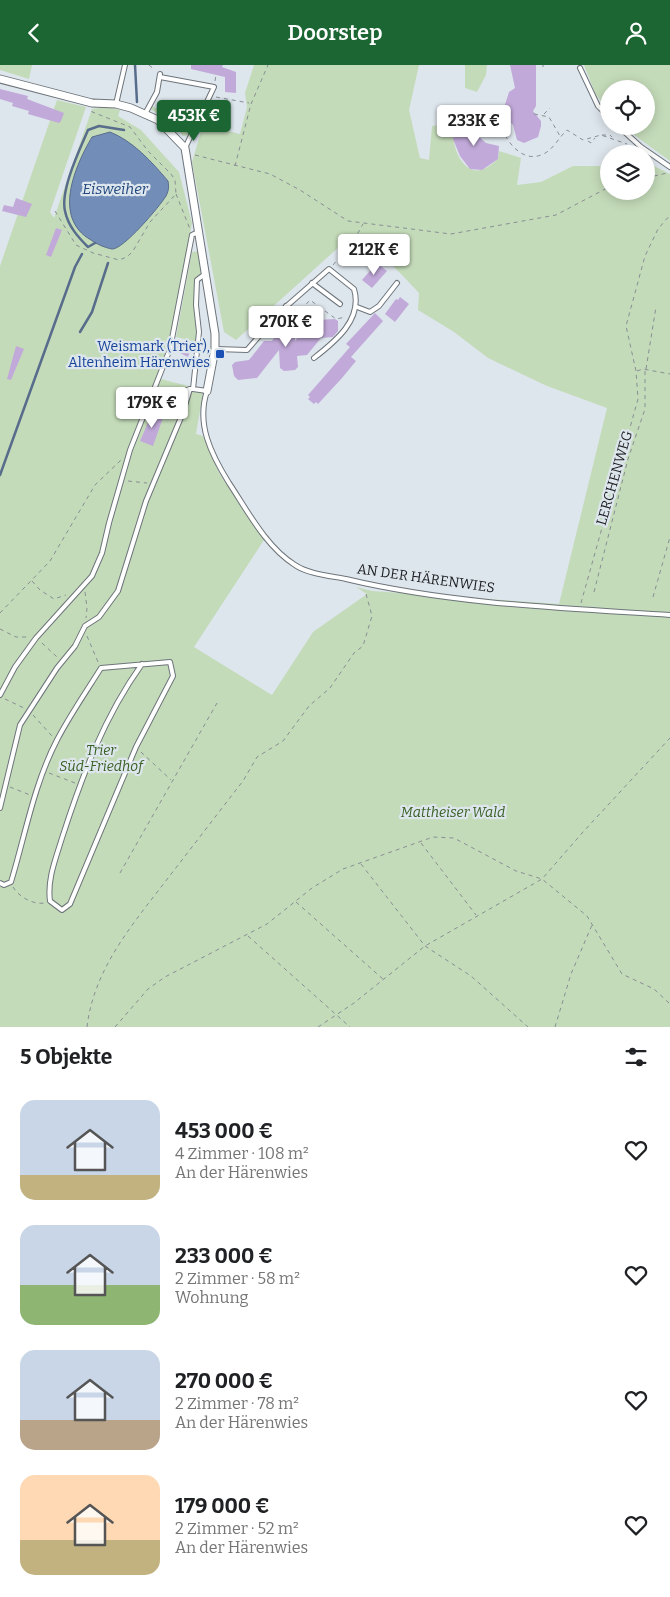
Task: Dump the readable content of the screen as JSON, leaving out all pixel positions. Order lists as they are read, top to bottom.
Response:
{
  "streets": {
    "street": ["AN DER HÄRENWIES"],
    "path": ["LERCHENWEG"]
  },
  "water": ["Eisweiher"],
  "parks": ["Trier Süd-Friedhof", "Mattheiser Wald"],
  "places": {
    "transit": ["Weismark (Trier), Altenheim Härenwies"]
  },
  "page": {
    "header": "Doorstep",
    "price": [
      "453K €",
      "233K €",
      "212K €",
      "270K €",
      "179K €"
    ],
    "heading": "5 Objekte",
    "list": [
      {
        "name": "453 000 €",
        "note": "4 Zimmer · 108 m² · An der Härenwies"
      },
      {
        "name": "233 000 €",
        "note": "2 Zimmer · 58 m² · Wohnung"
      },
      {
        "name": "270 000 €",
        "note": "2 Zimmer · 78 m² · An der Härenwies"
      },
      {
        "name": "179 000 €",
        "note": "2 Zimmer · 52 m² · An der Härenwies"
      }
    ]
  }
}
